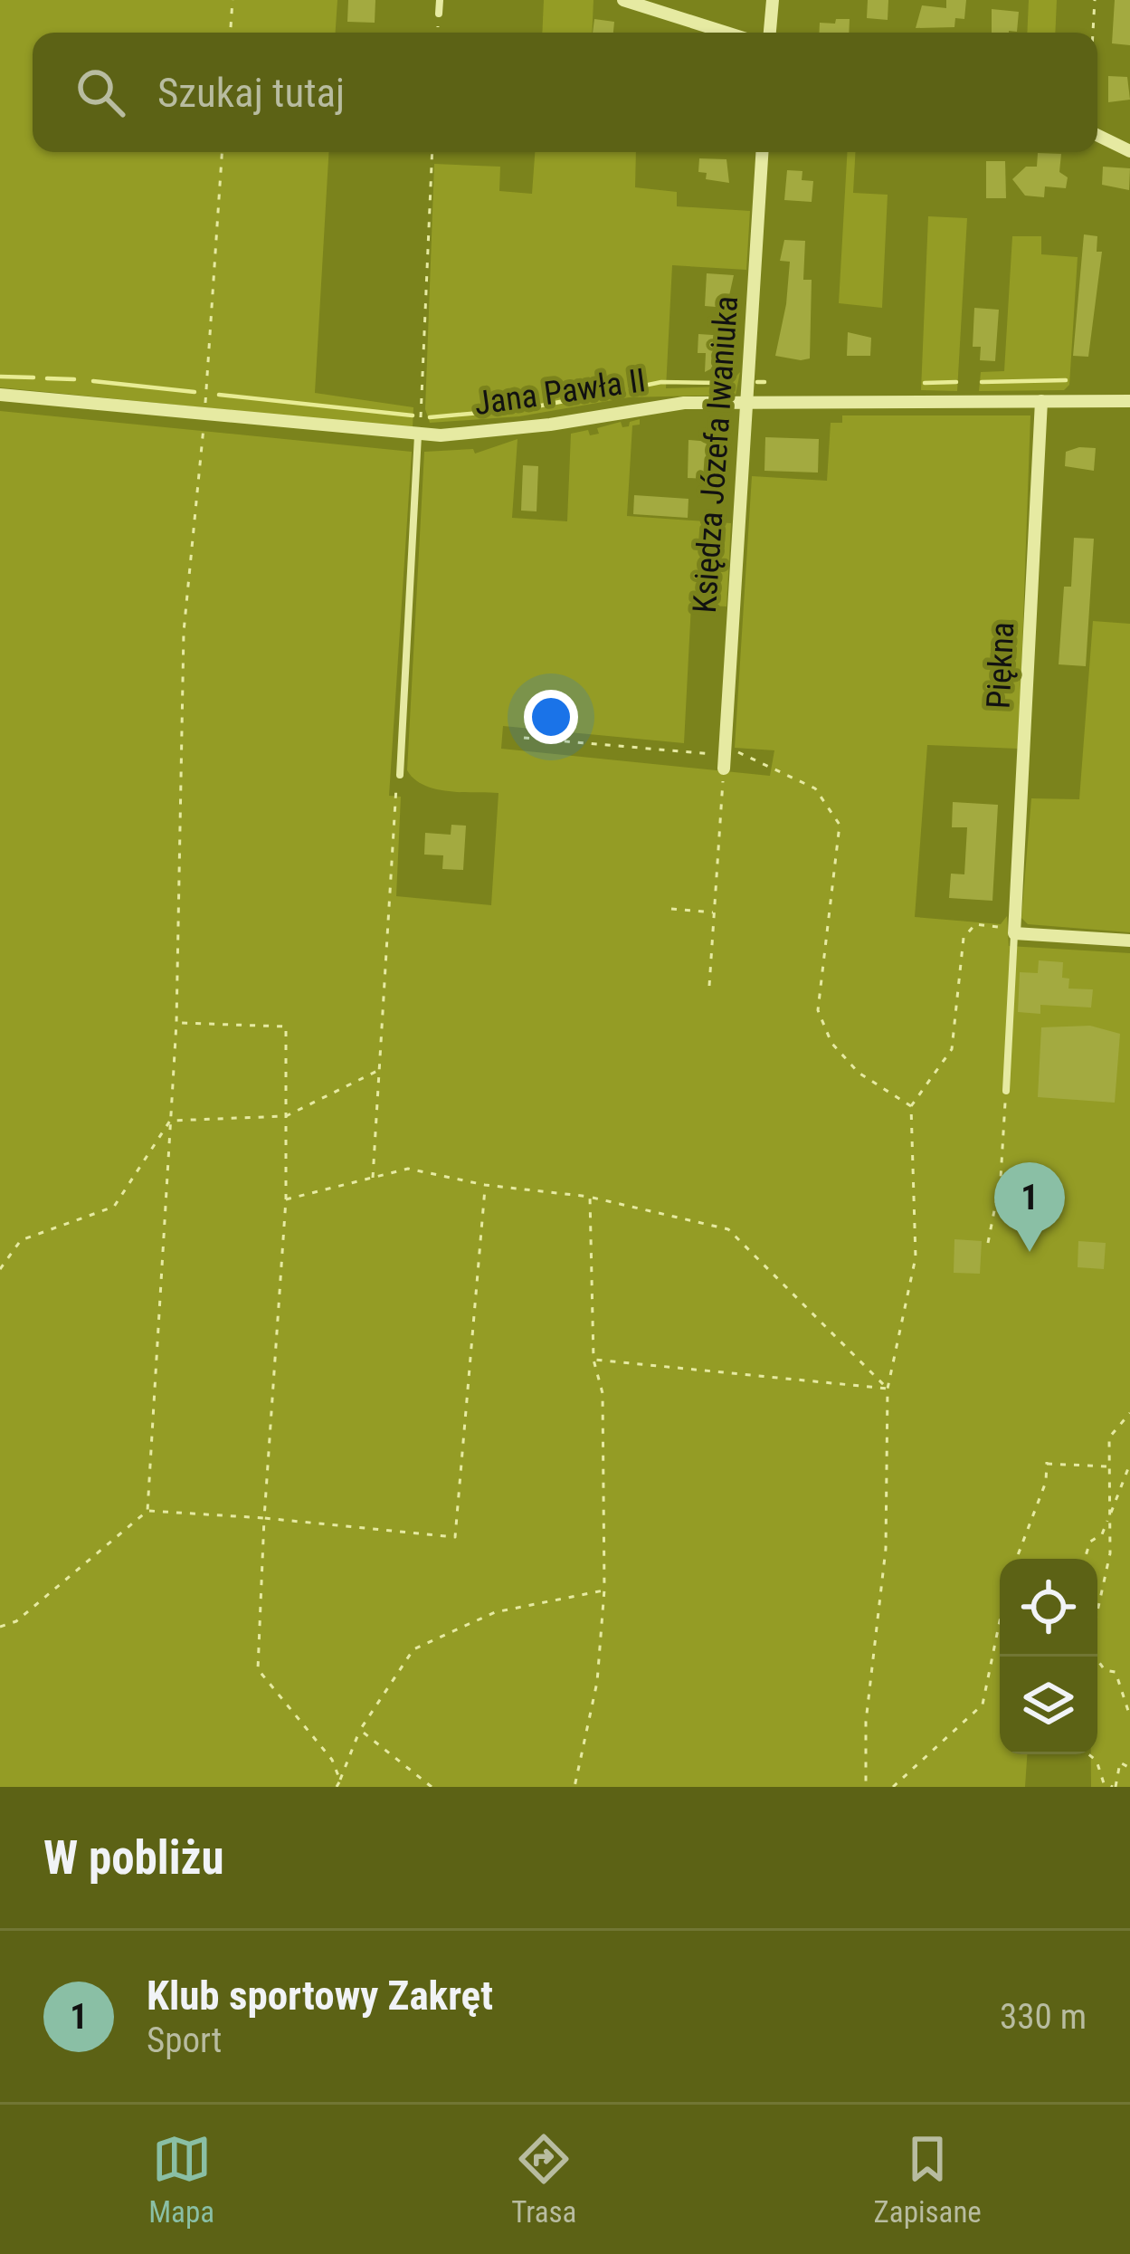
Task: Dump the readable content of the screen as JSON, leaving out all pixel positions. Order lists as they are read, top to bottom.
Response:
{
  "streets": {
    "street": ["Jana Pawła II", "Księdza Józefa Iwaniuka", "Piękna"]
  },
  "crossings": [
    ["Jana Pawła II", "Księdza Józefa Iwaniuka"],
    ["Jana Pawła II", "Piękna"]
  ],
  "page": {
    "search": "Szukaj tutaj",
    "pins": "1",
    "heading": "W pobliżu",
    "list": [
      {
        "mark": "1",
        "name": "Klub sportowy Zakręt",
        "note": "Sport",
        "value": "330 m"
      }
    ],
    "nav": ["Mapa", "Trasa", "Zapisane"]
  }
}
